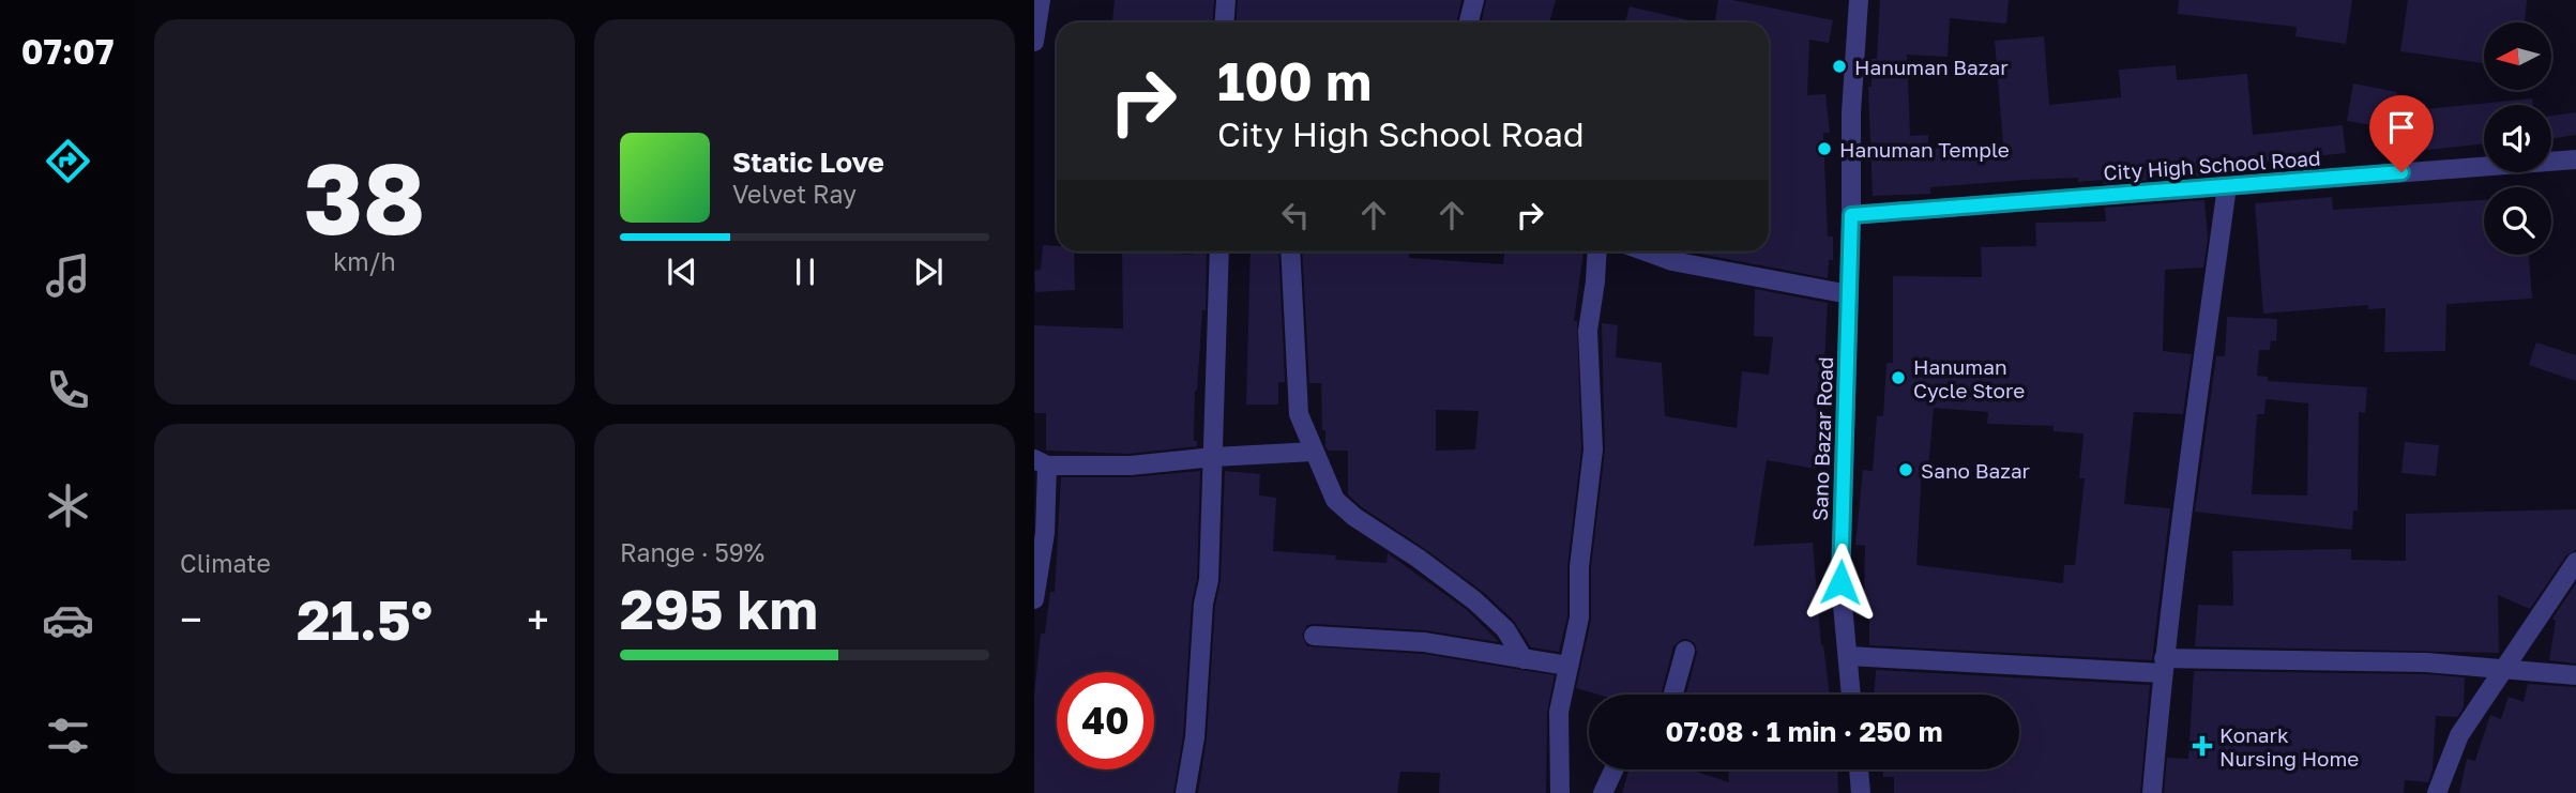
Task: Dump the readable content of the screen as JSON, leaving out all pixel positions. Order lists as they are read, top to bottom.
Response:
{
  "streets": {
    "street": ["City High School Road", "Sano Bazar Road"]
  },
  "crossings": [
    ["City High School Road", "Sano Bazar Road"]
  ],
  "places": {
    "other": [
      "Hanuman Bazar",
      "Hanuman Temple",
      "Hanuman Cycle Store",
      "Sano Bazar"
    ],
    "health": ["Konark Nursing Home"]
  },
  "north": "left",
  "page": {
    "tabs": "07:07",
    "tile": [
      ["38", "km/h"],
      "Climate",
      ["Range · 59%", "295 km"]
    ],
    "turn": ["100 m", "City High School Road"],
    "song": ["Static Love", "Velvet Ray"],
    "heat": ["−", "21.5°", "+"],
    "limit": "40",
    "trip": "07:08 · 1 min · 250 m"
  }
}
